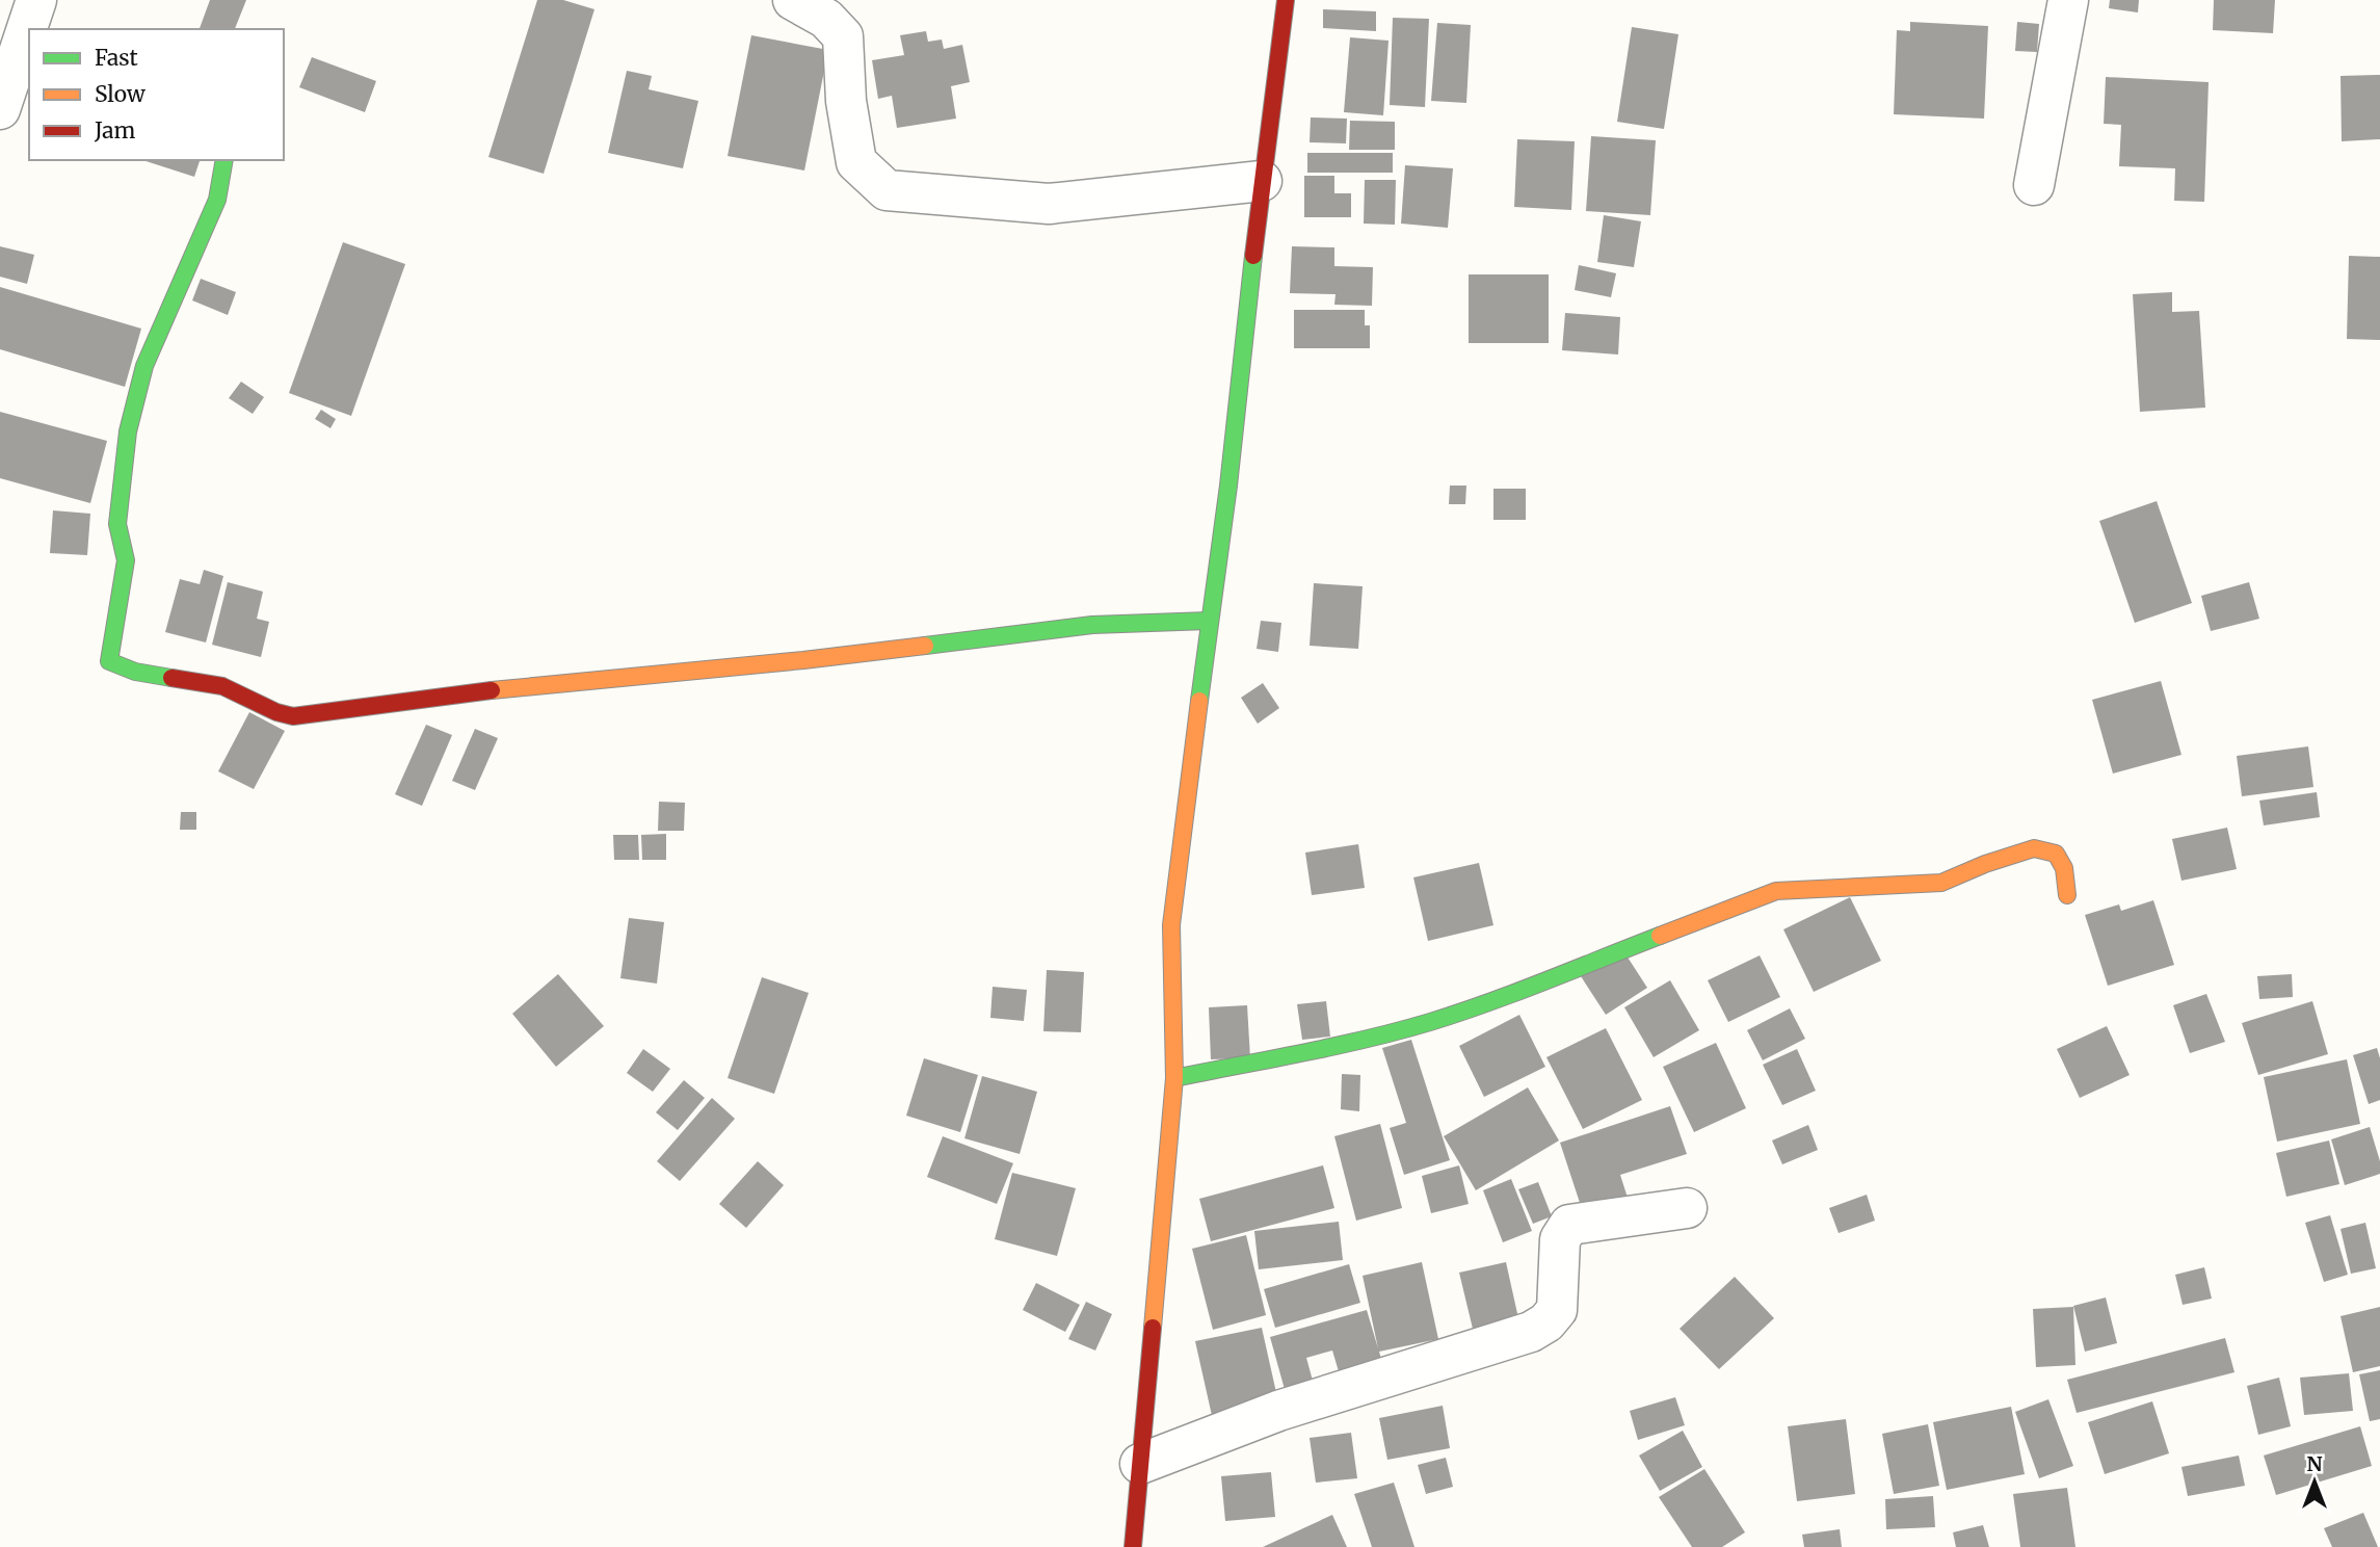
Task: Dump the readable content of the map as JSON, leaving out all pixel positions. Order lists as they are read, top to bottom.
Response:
{
  "legend": ["Fast", "Slow", "Jam"],
  "north": "top"
}
